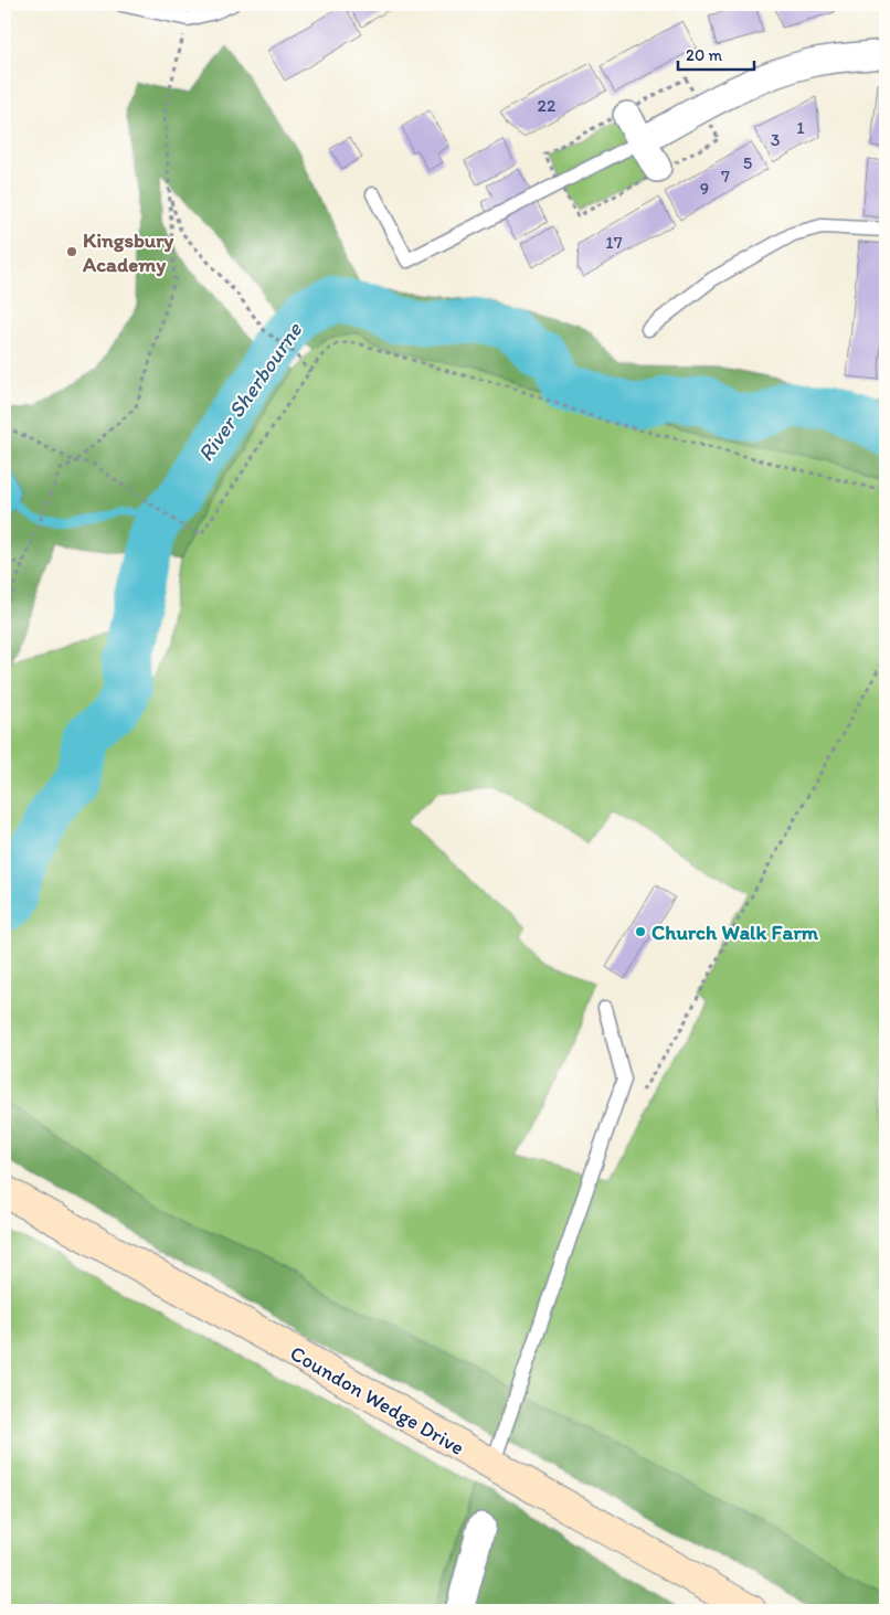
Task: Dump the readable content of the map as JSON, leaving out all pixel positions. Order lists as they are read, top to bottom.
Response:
{
  "streets": {
    "main road": ["Coundon Wedge Drive"]
  },
  "water": ["River Sherbourne"],
  "places": ["Kingsbury Academy", "Church Walk Farm"],
  "house_numbers": [
    "22",
    "1",
    "3",
    "5",
    "7",
    "9",
    "17"
  ],
  "scale_bar": "20 m"
}
